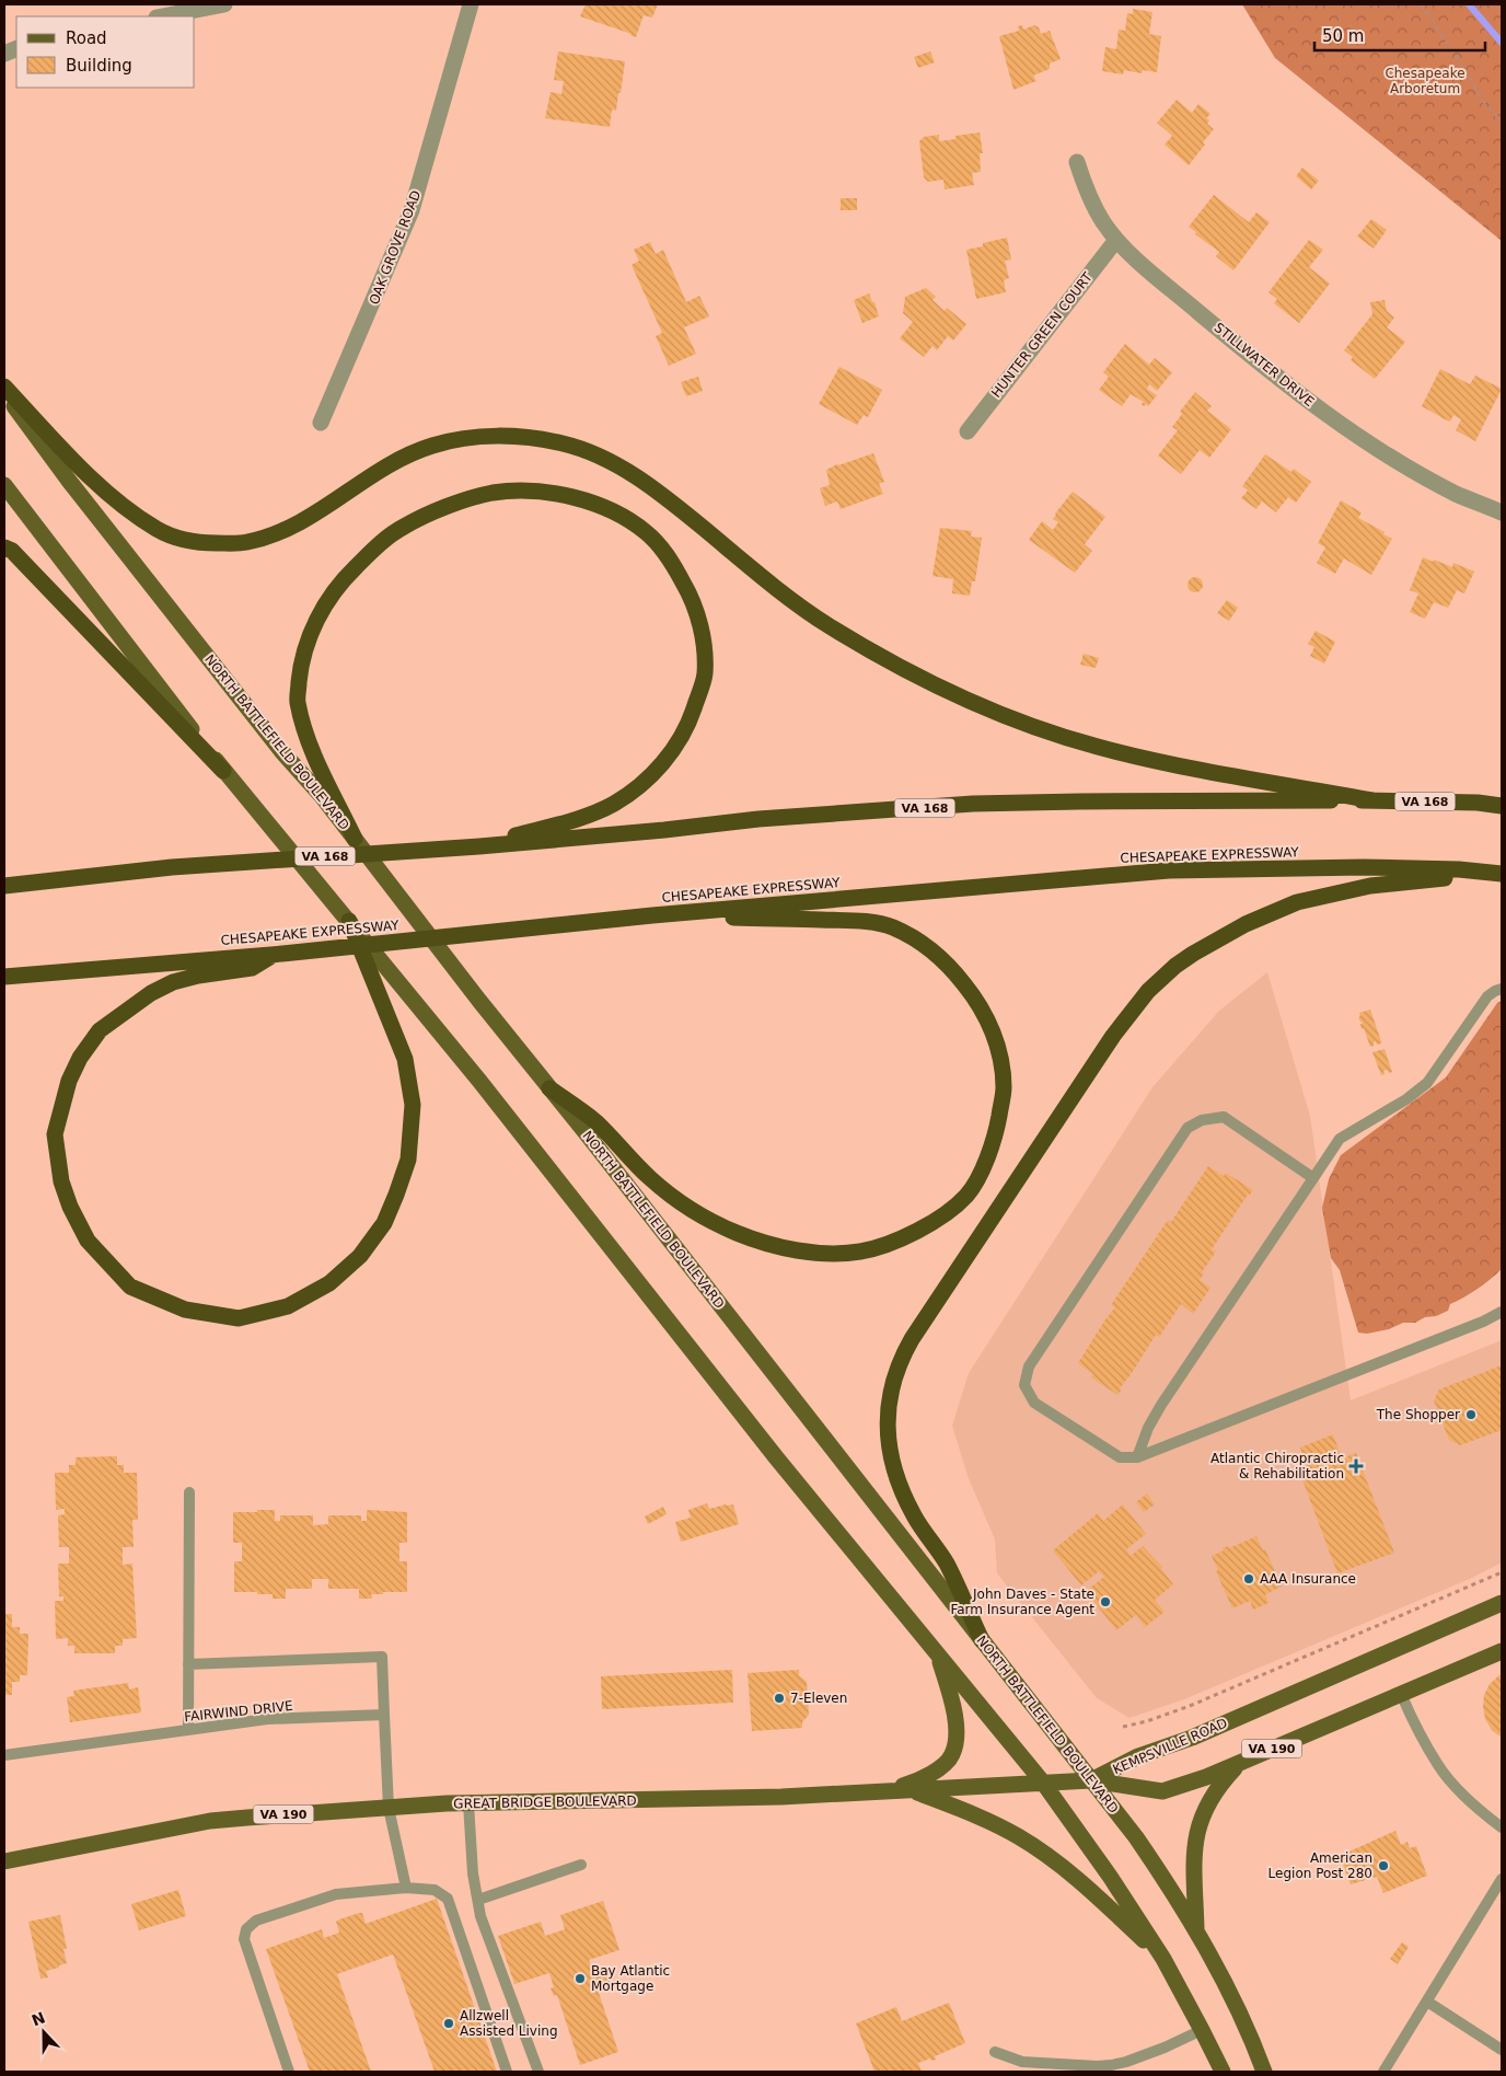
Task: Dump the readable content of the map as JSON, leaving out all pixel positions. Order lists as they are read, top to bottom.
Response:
{
  "streets": {
    "highway": ["VA 168", "CHESAPEAKE EXPRESSWAY"],
    "main road": [
      "NORTH BATTLEFIELD BOULEVARD",
      "KEMPSVILLE ROAD",
      "VA 190",
      "GREAT BRIDGE BOULEVARD"
    ],
    "street": ["OAK GROVE ROAD", "HUNTER GREEN COURT", "STILLWATER DRIVE"],
    "lane": ["FAIRWIND DRIVE"]
  },
  "crossings": [
    ["HUNTER GREEN COURT", "STILLWATER DRIVE"],
    ["NORTH BATTLEFIELD BOULEVARD", "KEMPSVILLE ROAD"],
    ["NORTH BATTLEFIELD BOULEVARD", "GREAT BRIDGE BOULEVARD"],
    ["KEMPSVILLE ROAD", "GREAT BRIDGE BOULEVARD"]
  ],
  "parks": ["Chesapeake Arboretum"],
  "places": {
    "other": [
      "The Shopper",
      "AAA Insurance",
      "John Daves - State Farm Insurance Agent",
      "7-Eleven",
      "American Legion Post 280",
      "Bay Atlantic Mortgage",
      "Allzwell Assisted Living"
    ],
    "health": ["Atlantic Chiropractic & Rehabilitation"]
  },
  "legend": ["Road", "Building"],
  "scale_bar": "50 m",
  "north": "top"
}
